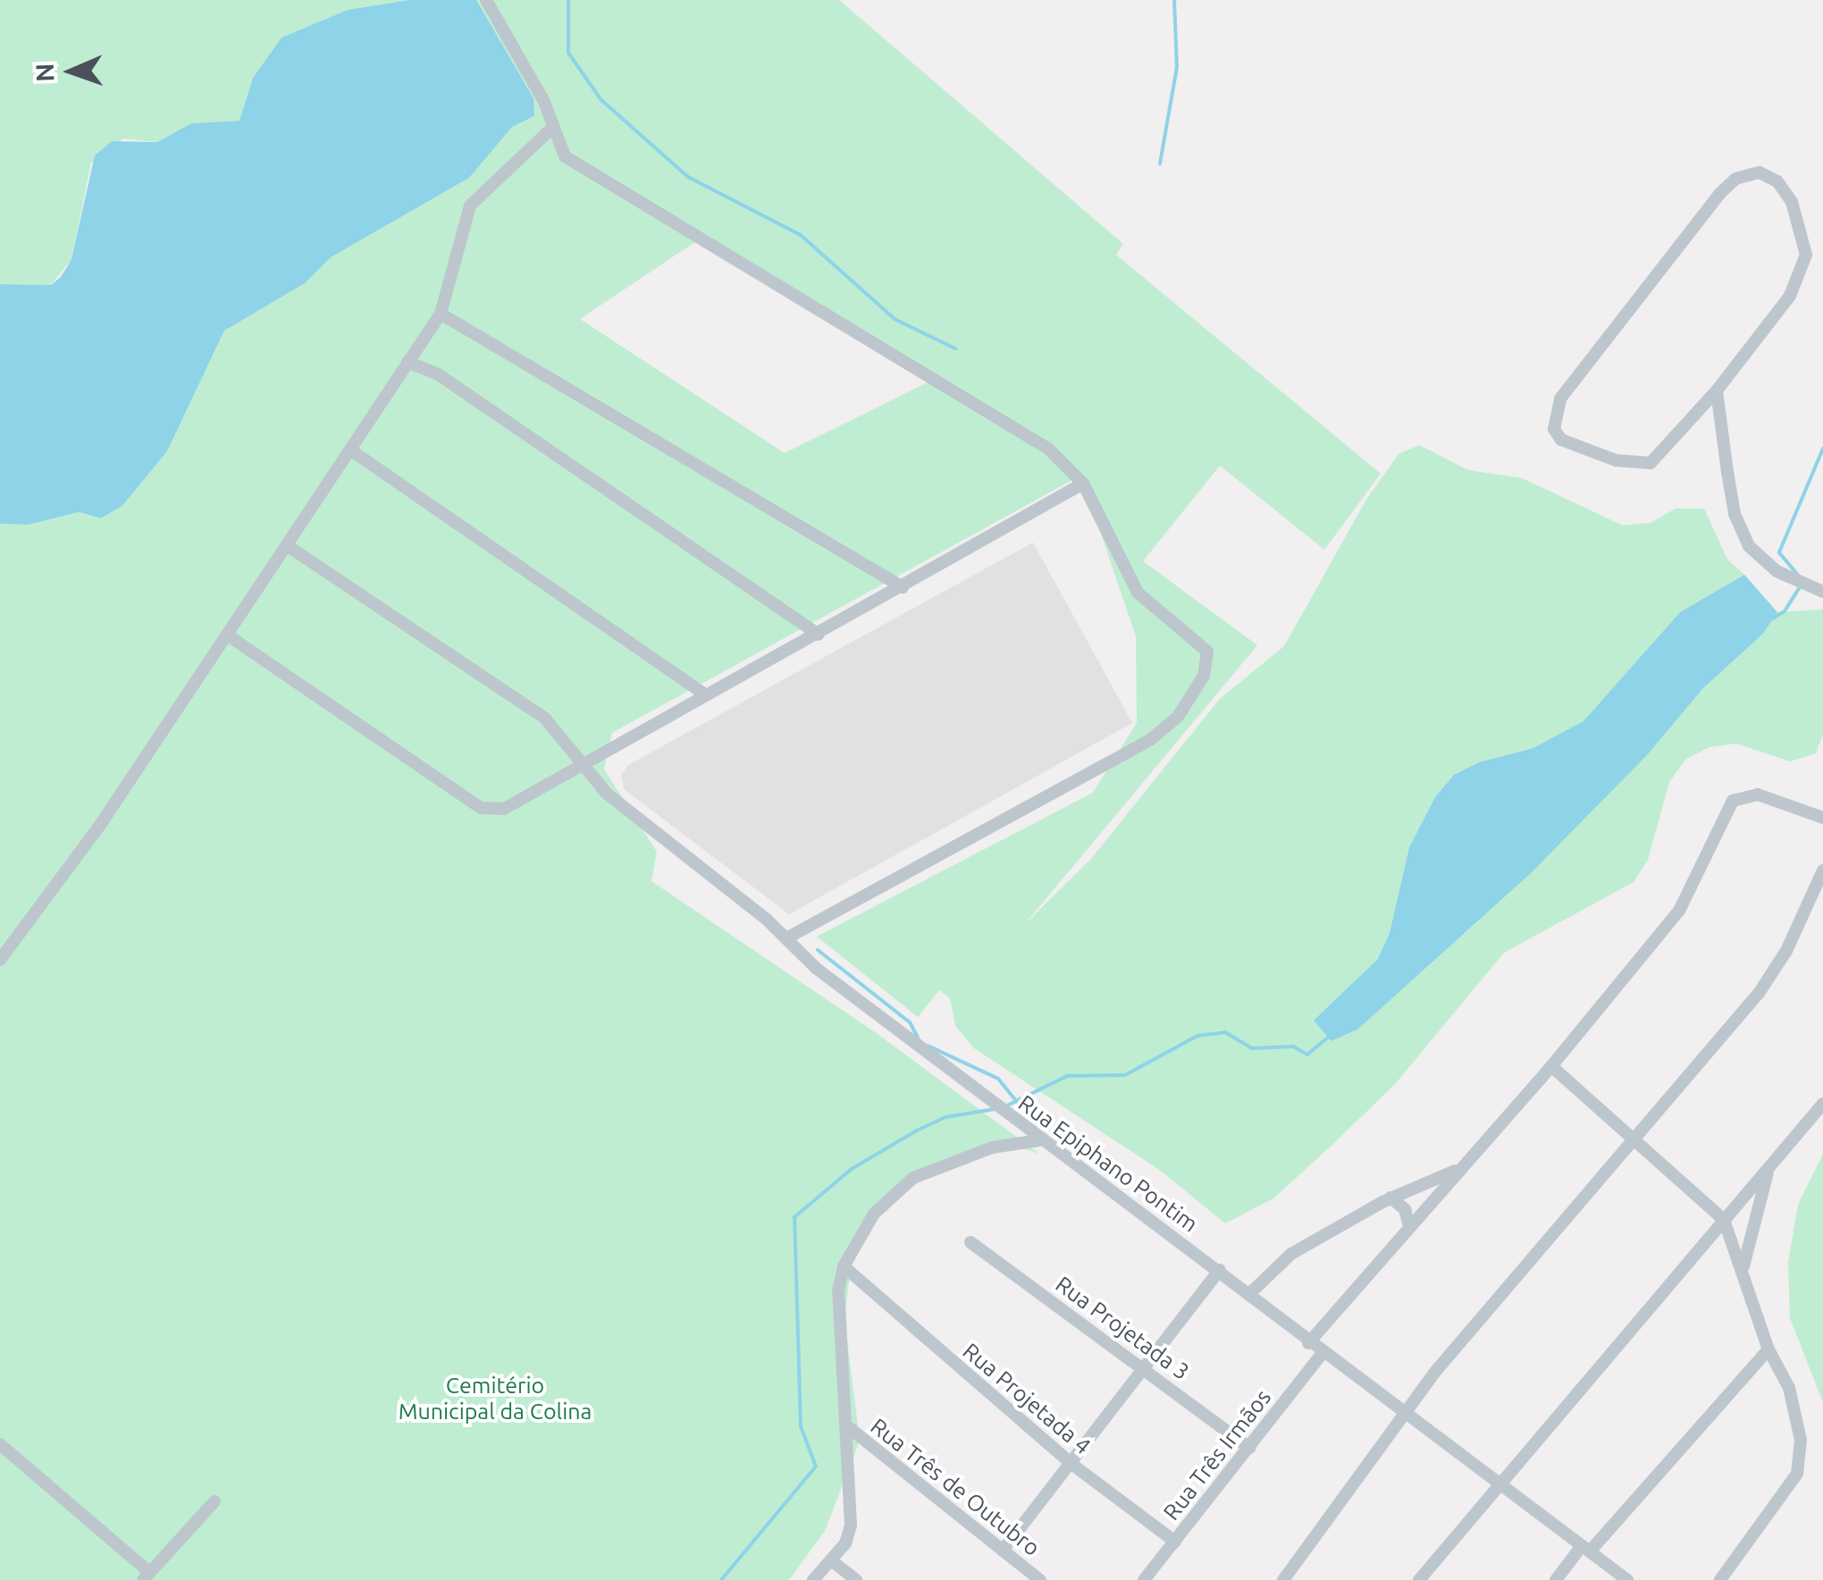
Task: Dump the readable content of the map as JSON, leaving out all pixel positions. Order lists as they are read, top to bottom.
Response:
{
  "streets": {
    "street": [
      "Rua Epiphano Pontim",
      "Rua Projetada 3",
      "Rua Projetada 4",
      "Rua Três Irmãos",
      "Rua Três de Outubro"
    ]
  },
  "crossings": [
    ["Rua Epiphano Pontim", "Rua Três Irmãos"],
    ["Rua Projetada 3", "Rua Três Irmãos"],
    ["Rua Projetada 4", "Rua Três Irmãos"]
  ],
  "parks": ["Cemitério Municipal da Colina"],
  "north": "left"
}
